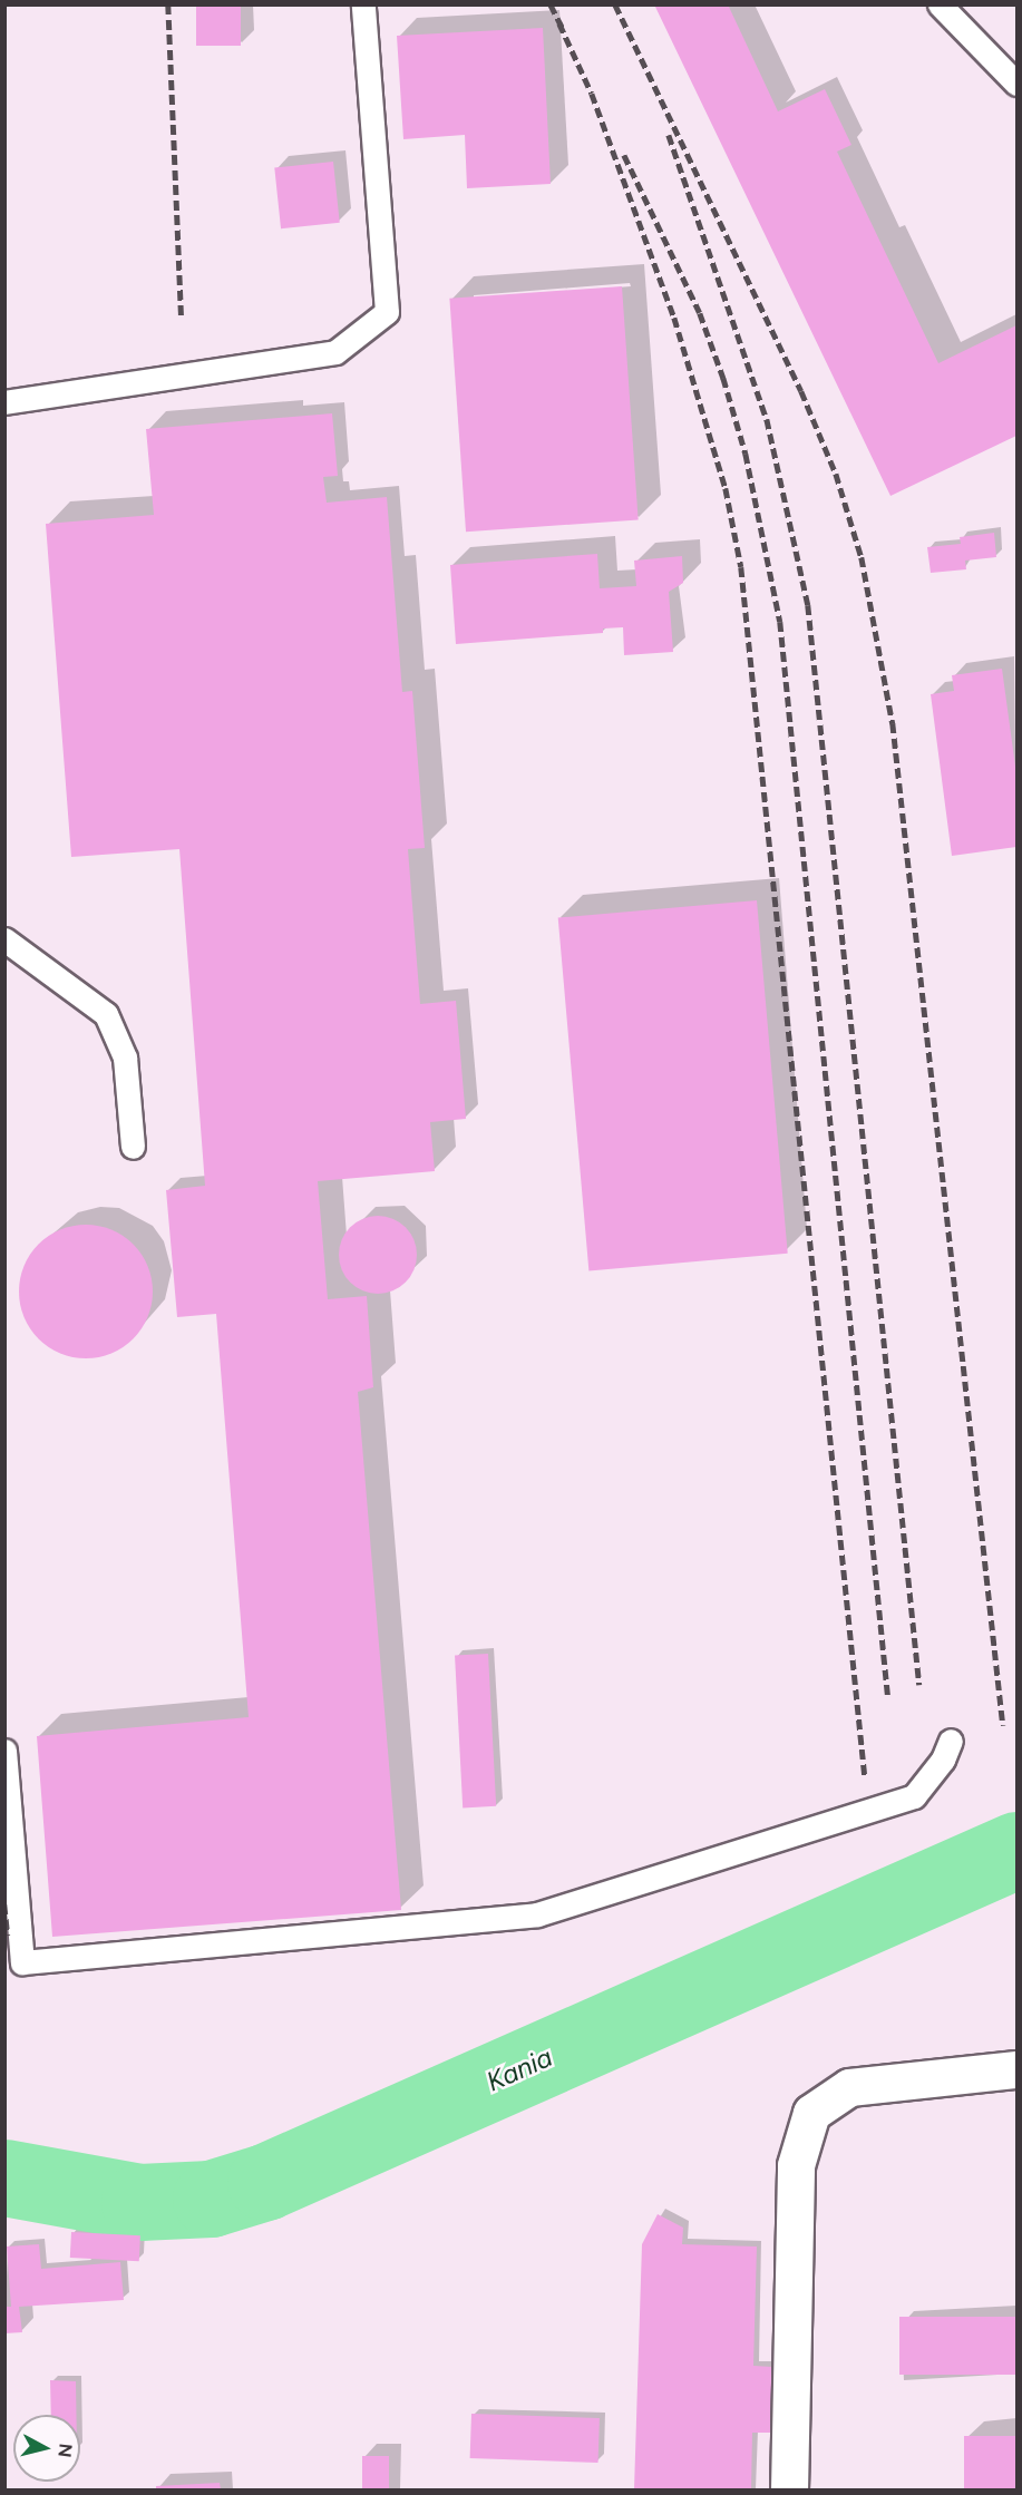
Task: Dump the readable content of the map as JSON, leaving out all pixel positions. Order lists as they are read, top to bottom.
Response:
{
  "water": ["Kania"],
  "north": "right"
}
